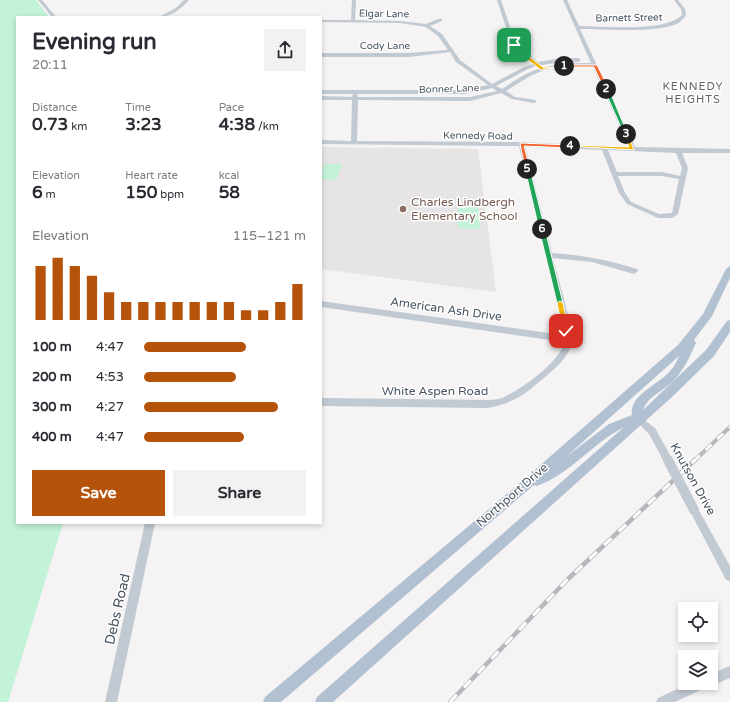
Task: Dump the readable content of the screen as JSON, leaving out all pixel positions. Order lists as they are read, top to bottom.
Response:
{
  "streets": {
    "main road": ["Northport Drive"],
    "street": [
      "Elgar Lane",
      "Barnett Street",
      "Cody Lane",
      "Bonner Lane",
      "Kennedy Road",
      "American Ash Drive",
      "White Aspen Road",
      "Knutson Drive",
      "Debs Road"
    ]
  },
  "crossings": [
    ["Elgar Lane", "Cody Lane"],
    ["Elgar Lane", "Bonner Lane"],
    ["American Ash Drive", "White Aspen Road"]
  ],
  "districts": ["KENNEDY HEIGHTS"],
  "places": ["Charles Lindbergh Elementary School"],
  "page": {
    "heading": ["Evening run", "20:11"],
    "pins": [
      "1",
      "2",
      "3",
      "4",
      "5",
      "6"
    ],
    "stats": [
      ["Distance", "0.73 km"],
      ["Time", "3:23"],
      ["Pace", "4:38 /km"],
      ["Elevation", "6 m"],
      ["Heart rate", "150 bpm"],
      ["kcal", "58"]
    ],
    "chart": ["Elevation", "115–121 m"],
    "list": [
      {
        "name": "100 m",
        "note": "4:47"
      },
      {
        "name": "200 m",
        "note": "4:53"
      },
      {
        "name": "300 m",
        "note": "4:27"
      },
      {
        "name": "400 m",
        "note": "4:47"
      }
    ],
    "buttons": ["Save", "Share"]
  }
}
